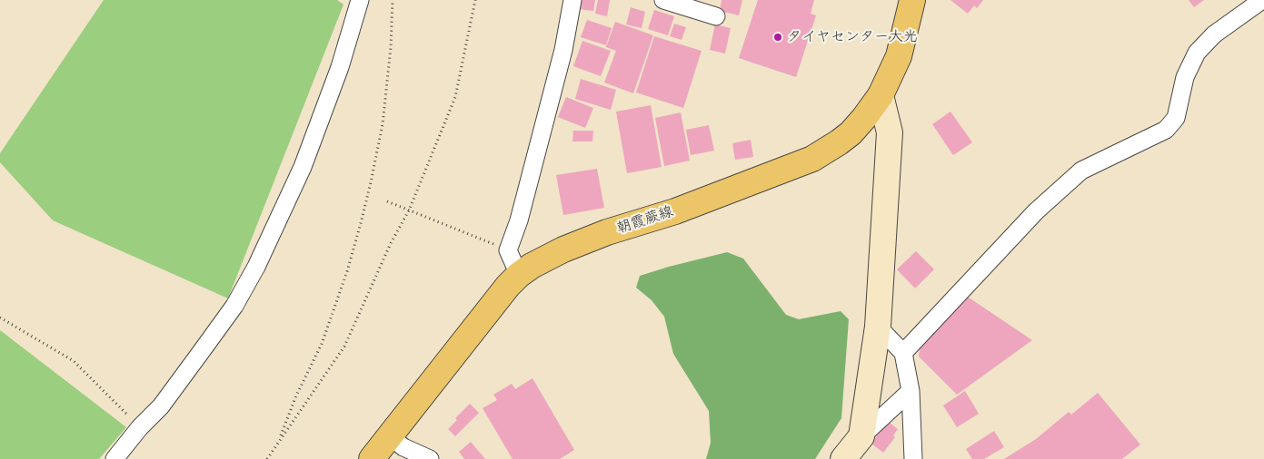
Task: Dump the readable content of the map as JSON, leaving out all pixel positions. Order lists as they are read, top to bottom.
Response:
{
  "streets": {
    "main road": ["朝霞蕨線"]
  },
  "places": ["タイヤセンター大光"]
}
